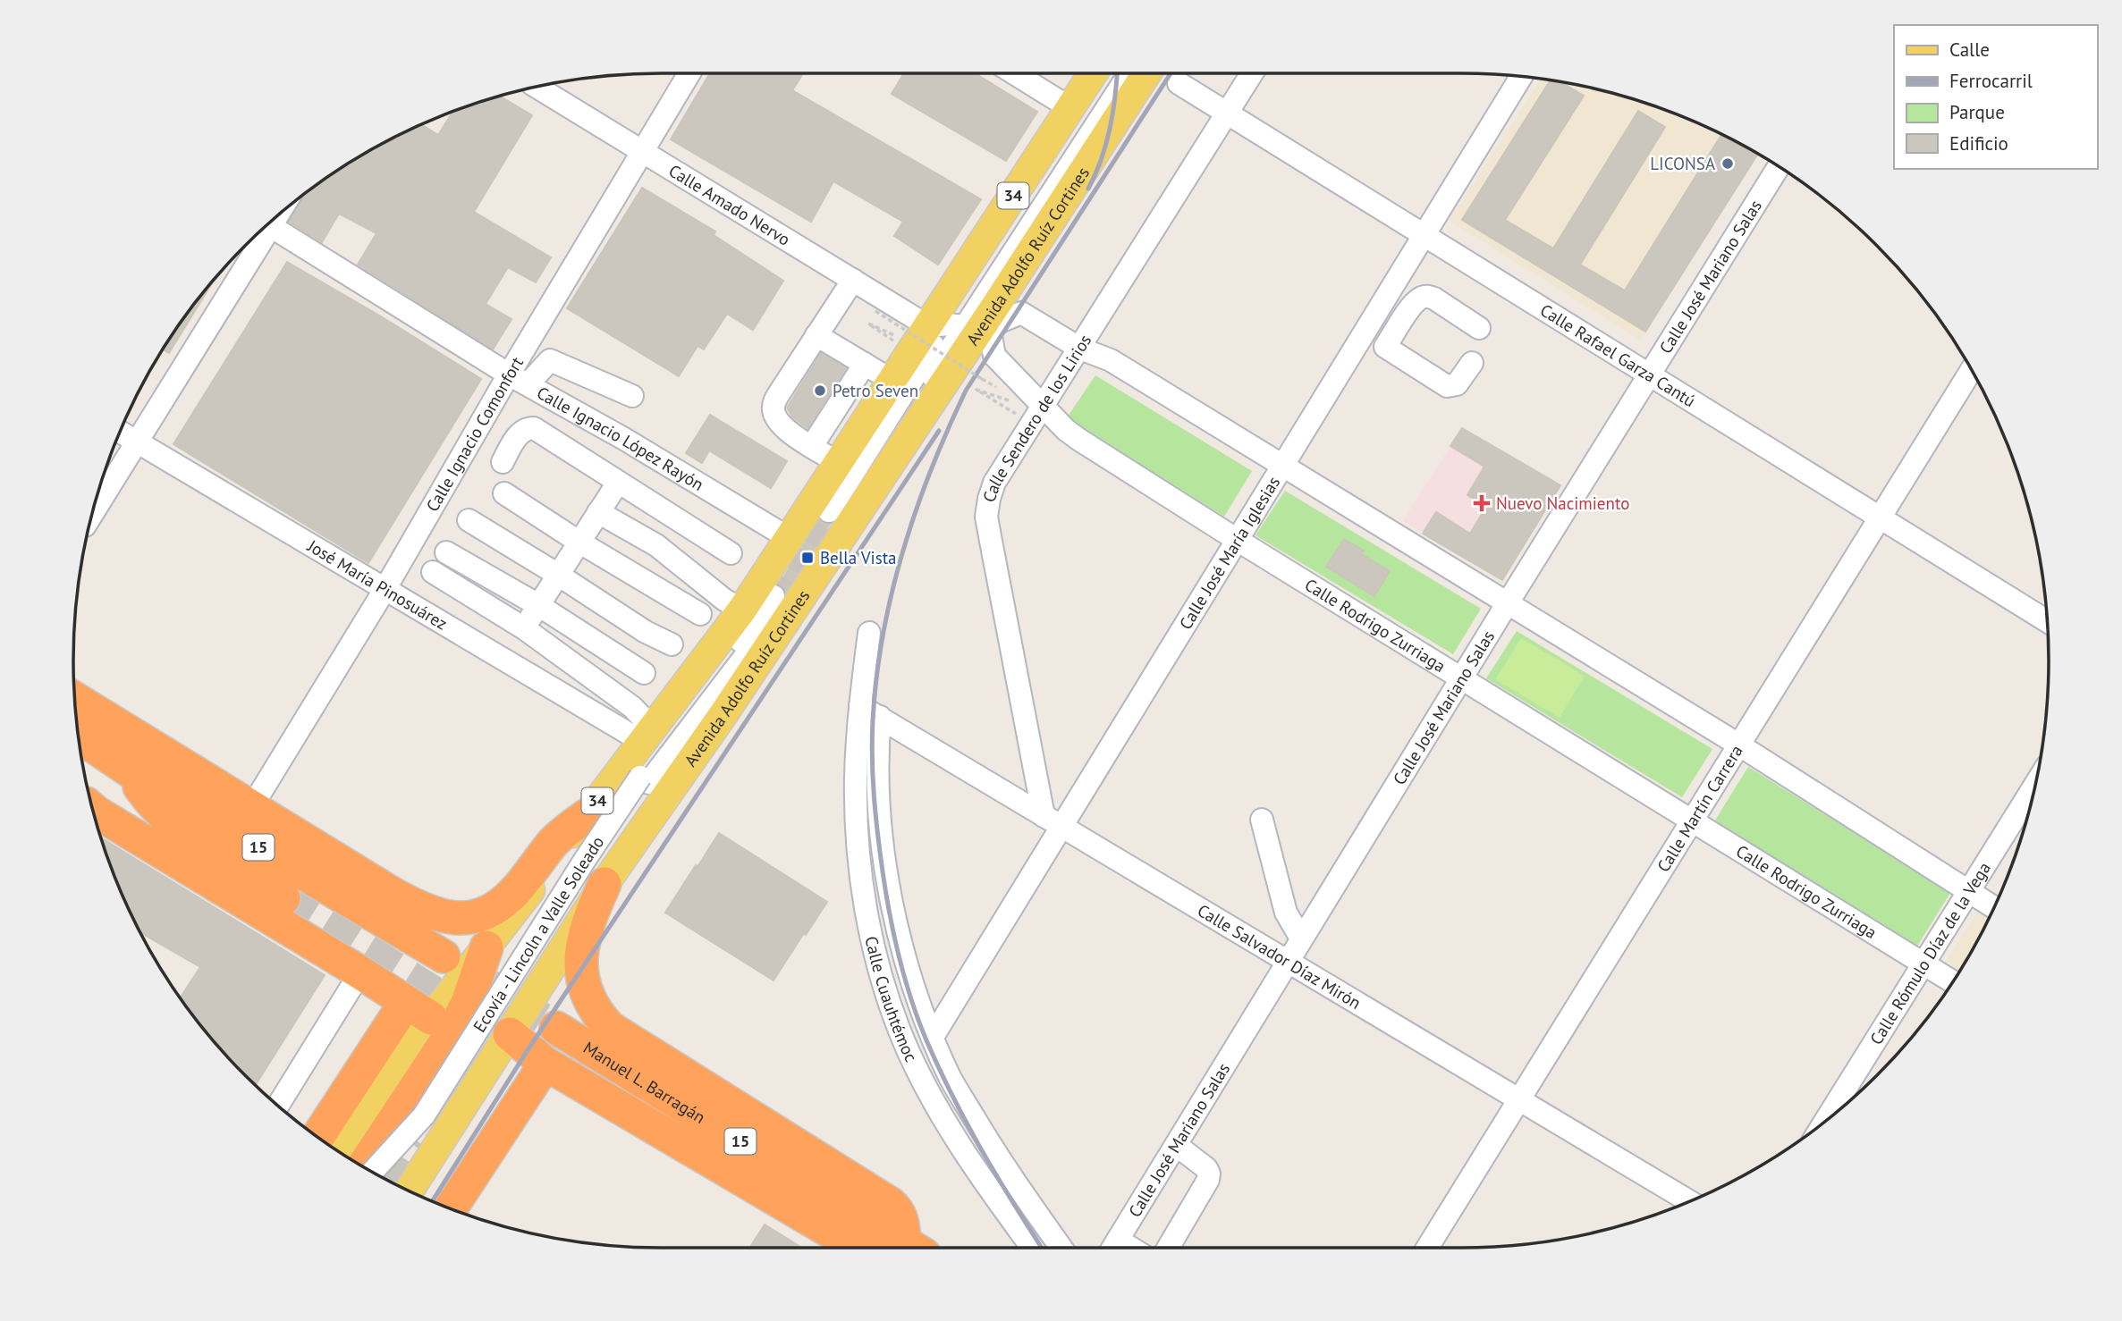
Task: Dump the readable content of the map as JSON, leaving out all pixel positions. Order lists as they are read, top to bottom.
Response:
{
  "streets": {
    "highway": ["15", "Manuel L. Barragán"],
    "main road": ["34", "Avenida Adolfo Ruíz Cortines"],
    "street": [
      "Calle Amado Nervo",
      "Calle José Mariano Salas",
      "Calle Rafael Garza Cantú",
      "Calle Sendero de los Lirios",
      "Calle Ignacio Comonfort",
      "Calle Ignacio López Rayón",
      "Calle José María Iglesias",
      "José María Pinosuárez",
      "Calle Rodrigo Zurriaga",
      "Calle Martín Carrera",
      "Calle Rómulo Díaz de la Vega",
      "Calle Salvador Díaz Mirón",
      "Calle Cuauhtémoc"
    ]
  },
  "crossings": [
    ["Calle Amado Nervo", "Avenida Adolfo Ruíz Cortines"],
    ["Calle Amado Nervo", "Calle Ignacio Comonfort"],
    ["Calle Amado Nervo", "Calle Rodrigo Zurriaga"],
    ["Avenida Adolfo Ruíz Cortines", "Calle Ignacio López Rayón"],
    ["Avenida Adolfo Ruíz Cortines", "José María Pinosuárez"],
    ["Avenida Adolfo Ruíz Cortines", "Calle Rodrigo Zurriaga"],
    ["Calle José Mariano Salas", "Calle Rafael Garza Cantú"],
    ["Calle José Mariano Salas", "Calle Rodrigo Zurriaga"],
    ["Calle José Mariano Salas", "Calle Salvador Díaz Mirón"],
    ["Calle Rafael Garza Cantú", "Calle Sendero de los Lirios"],
    ["Calle Rafael Garza Cantú", "Calle José María Iglesias"],
    ["Calle Rafael Garza Cantú", "Calle Martín Carrera"],
    ["Calle Sendero de los Lirios", "Calle José María Iglesias"],
    ["Calle Sendero de los Lirios", "Calle Rodrigo Zurriaga"],
    ["Calle Sendero de los Lirios", "Calle Salvador Díaz Mirón"],
    ["Calle Ignacio Comonfort", "Calle Ignacio López Rayón"],
    ["Calle Ignacio Comonfort", "José María Pinosuárez"],
    ["Calle José María Iglesias", "Calle Rodrigo Zurriaga"],
    ["Calle José María Iglesias", "Calle Salvador Díaz Mirón"],
    ["Calle José María Iglesias", "Calle Cuauhtémoc"],
    ["Calle Rodrigo Zurriaga", "Calle Martín Carrera"],
    ["Calle Rodrigo Zurriaga", "Calle Rómulo Díaz de la Vega"],
    ["Calle Martín Carrera", "Calle Salvador Díaz Mirón"],
    ["Calle Salvador Díaz Mirón", "Calle Cuauhtémoc"]
  ],
  "places": {
    "other": ["LICONSA", "Petro Seven"],
    "health": ["Nuevo Nacimiento"],
    "transit": ["Bella Vista"]
  },
  "legend": [
    "Calle",
    "Ferrocarril",
    "Parque",
    "Edificio"
  ]
}
